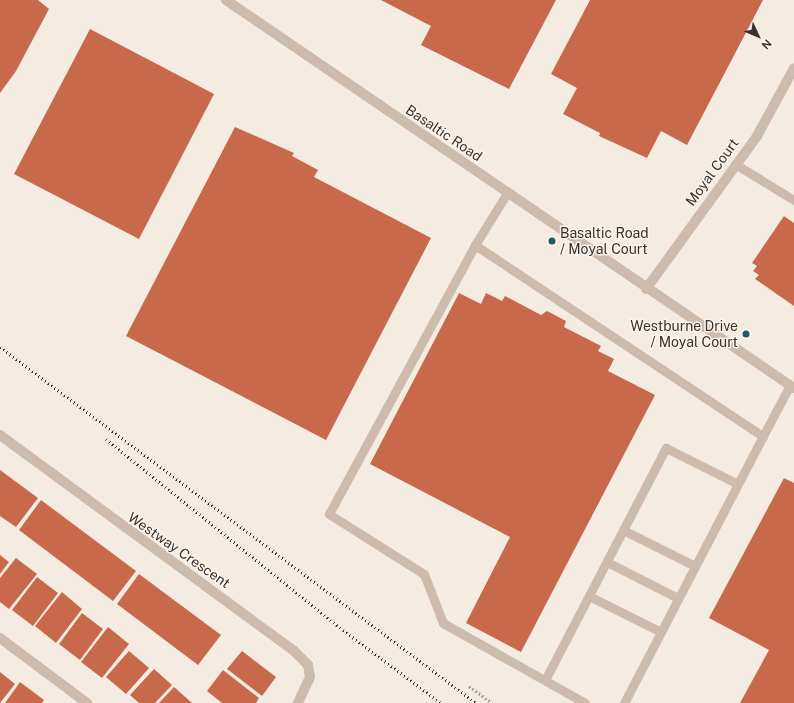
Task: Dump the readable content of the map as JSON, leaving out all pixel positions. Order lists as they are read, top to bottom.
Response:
{
  "streets": {
    "street": ["Basaltic Road", "Moyal Court", "Westway Crescent"]
  },
  "crossings": [
    ["Basaltic Road", "Moyal Court"]
  ],
  "places": ["Basaltic Road / Moyal Court", "Westburne Drive / Moyal Court"],
  "north": "bottom right"
}
